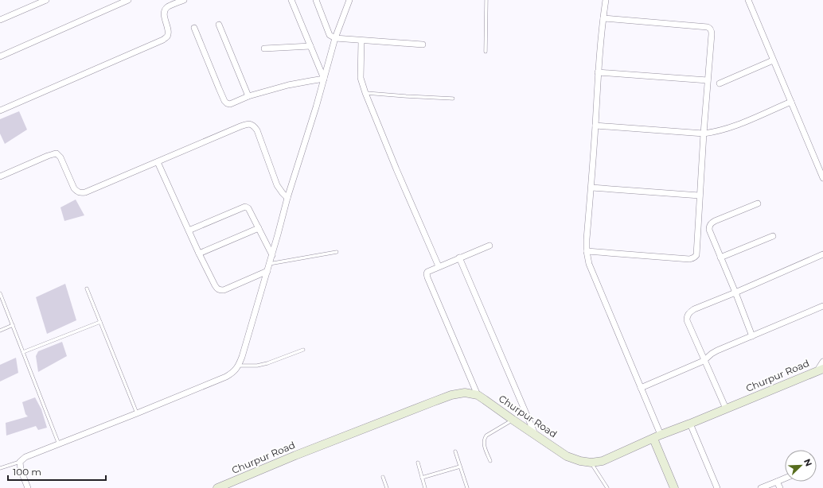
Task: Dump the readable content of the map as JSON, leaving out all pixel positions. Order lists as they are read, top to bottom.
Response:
{
  "streets": {
    "street": ["Churpur Road"]
  },
  "scale_bar": "100 m",
  "north": "top right"
}
